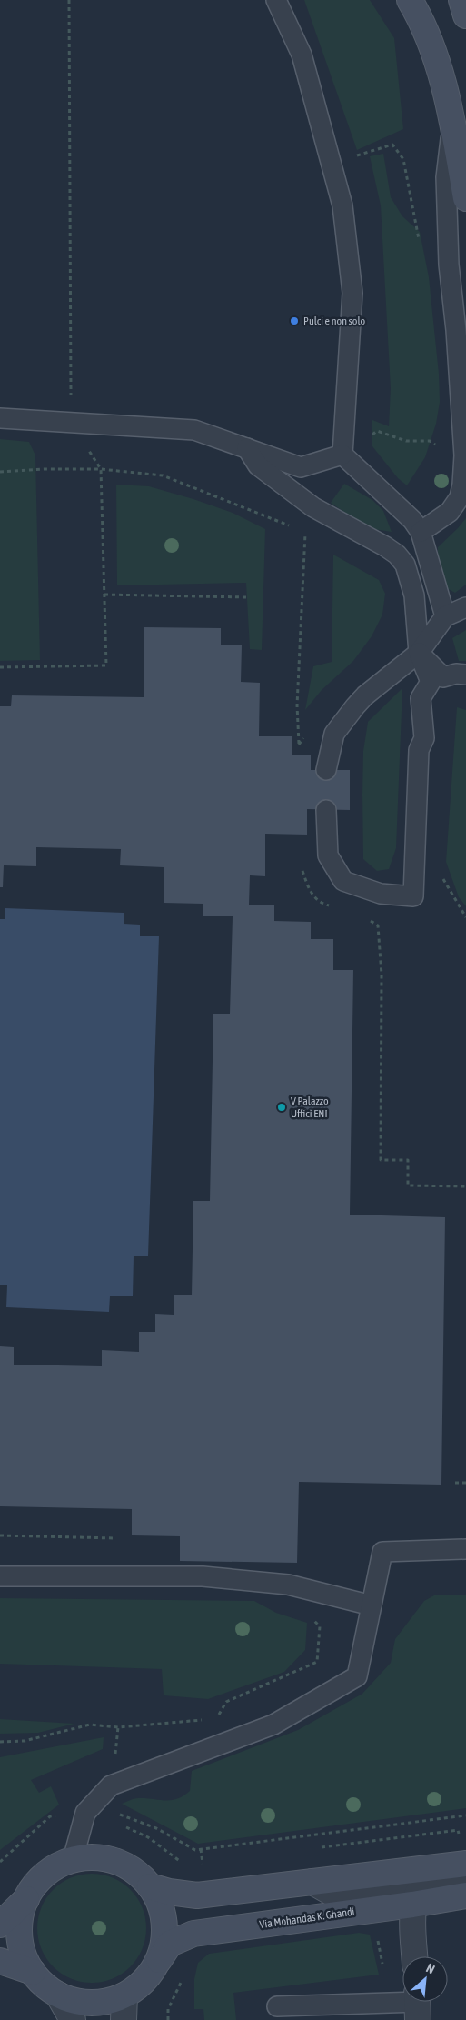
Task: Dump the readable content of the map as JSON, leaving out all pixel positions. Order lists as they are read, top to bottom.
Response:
{
  "streets": {
    "street": ["Via Mohandas K. Ghandi"]
  },
  "places": ["Pulci e non solo", "V Palazzo Uffici ENI"],
  "north": "top right"
}
